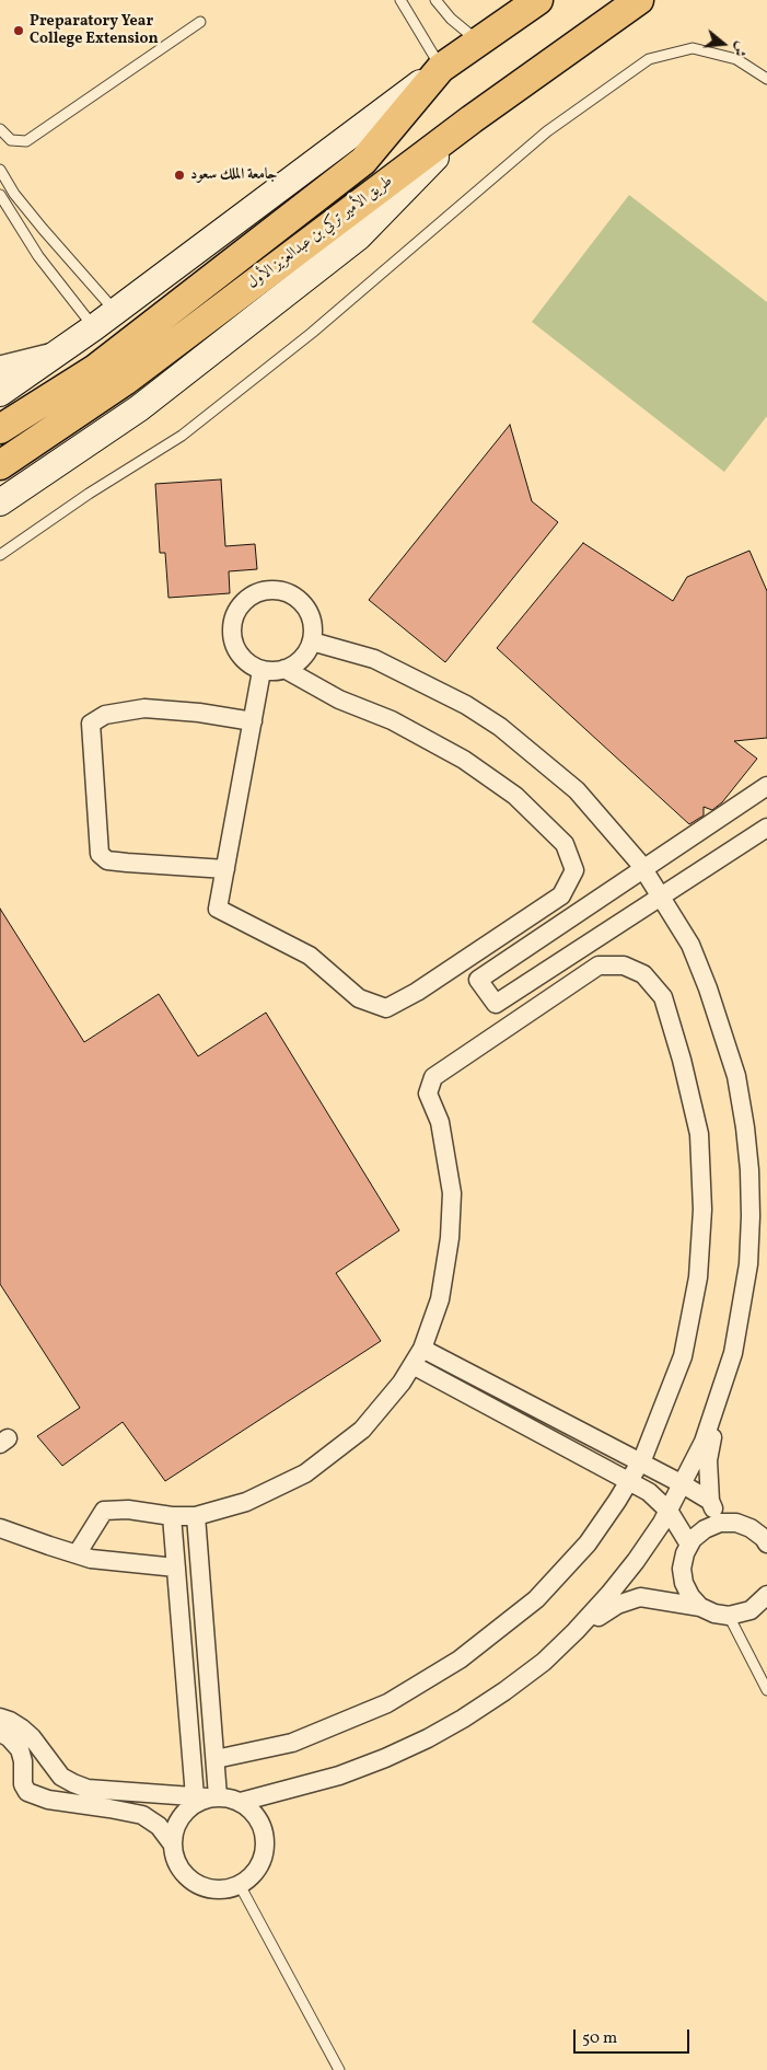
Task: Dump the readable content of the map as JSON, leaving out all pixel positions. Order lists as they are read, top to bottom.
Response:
{
  "streets": {
    "main road": ["طريق الأمير تركي بن عبدالعزيز الأول"]
  },
  "places": ["Preparatory Year College Extension", "جامعة الملك سعود"],
  "scale_bar": "50 m",
  "north": "right"
}
